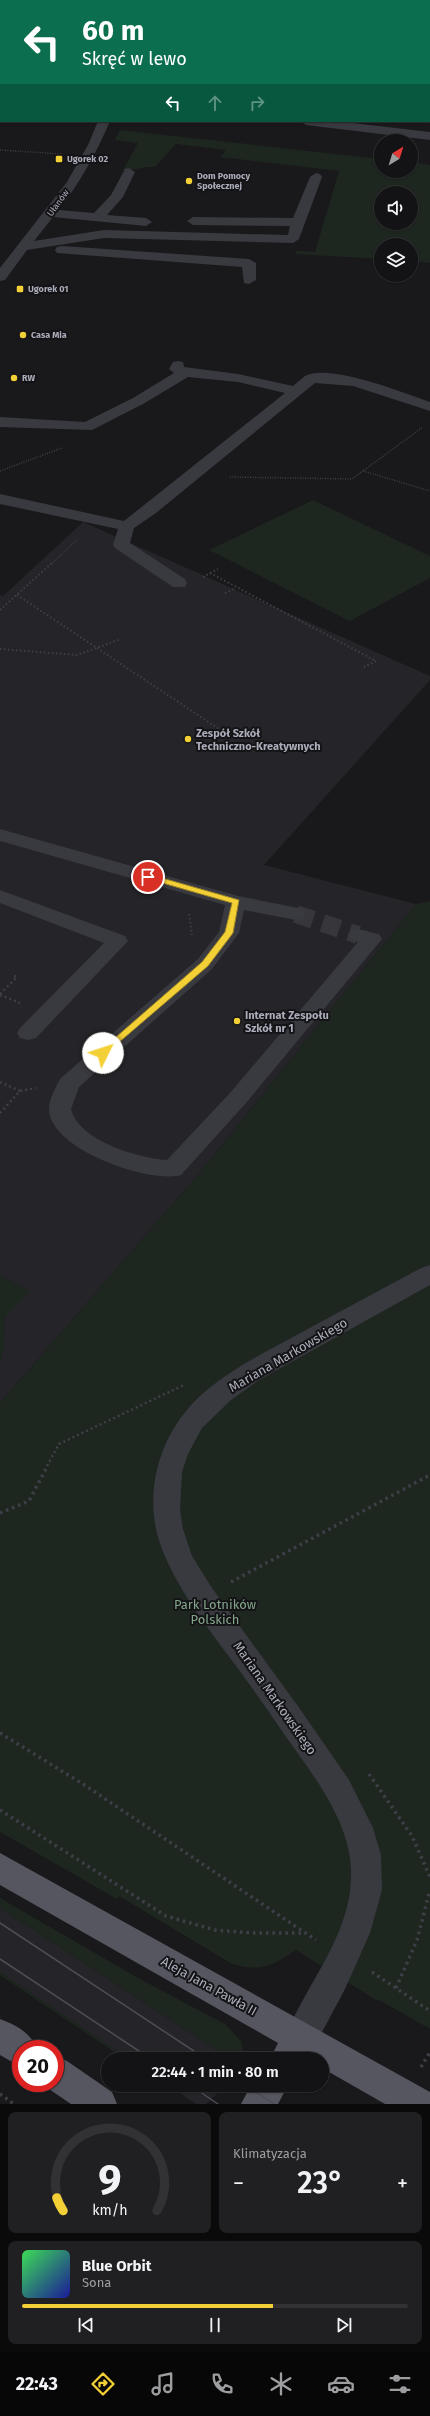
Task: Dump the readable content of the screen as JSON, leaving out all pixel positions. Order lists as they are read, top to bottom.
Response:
{
  "streets": {
    "main road": ["Aleja Jana Pawła II"],
    "street": ["Ułanów", "Mariana Markowskiego"]
  },
  "crossings": [
    ["Mariana Markowskiego", "Aleja Jana Pawła II"]
  ],
  "parks": ["Park Lotników Polskich"],
  "places": {
    "transit": ["Ugorek 02", "Ugorek 01"],
    "other": [
      "Dom Pomocy Społecznej",
      "Casa Mia",
      "RW",
      "Zespół Szkół Techniczno-Kreatywnych",
      "Internat Zespołu Szkół nr 1"
    ]
  },
  "north": "top right",
  "page": {
    "turn": ["60 m", "Skręć w lewo"],
    "limit": "20",
    "trip": "22:44 · 1 min · 80 m",
    "tile": "Klimatyzacja",
    "heat": ["−", "23°", "+"],
    "song": ["Blue Orbit", "Sona"],
    "tabs": "22:43",
    "gauge": ["9", "km/h"]
  }
}
